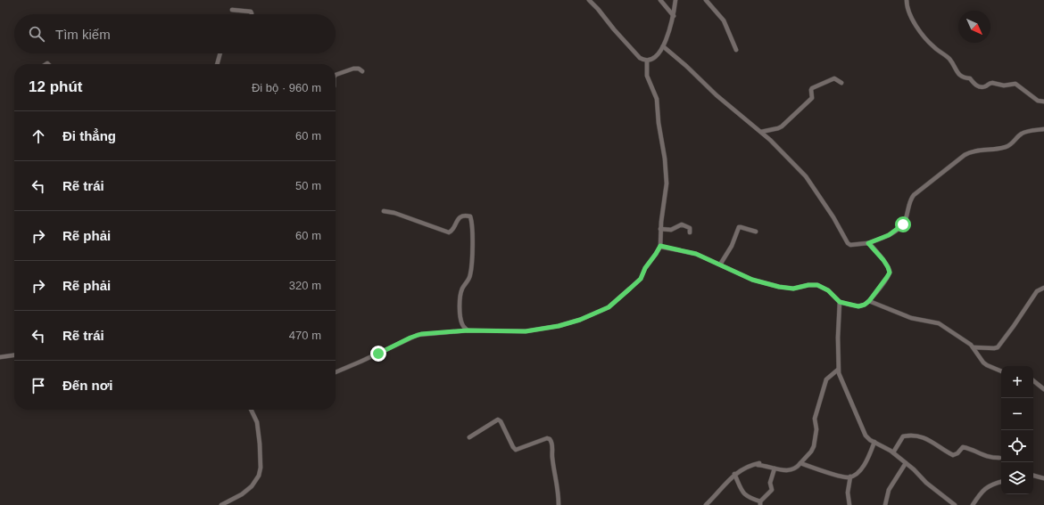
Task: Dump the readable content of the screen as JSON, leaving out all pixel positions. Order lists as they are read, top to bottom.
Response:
{
  "north": "bottom right",
  "page": {
    "search": "Tìm kiếm",
    "heading": ["12 phút", "Đi bộ · 960 m"],
    "list": [
      ["Đi thẳng", "60 m"],
      ["Rẽ trái", "50 m"],
      ["Rẽ phải", "60 m"],
      ["Rẽ phải", "320 m"],
      ["Rẽ trái", "470 m"],
      "Đến nơi"
    ],
    "map_buttons": ["+", "−"]
  }
}
